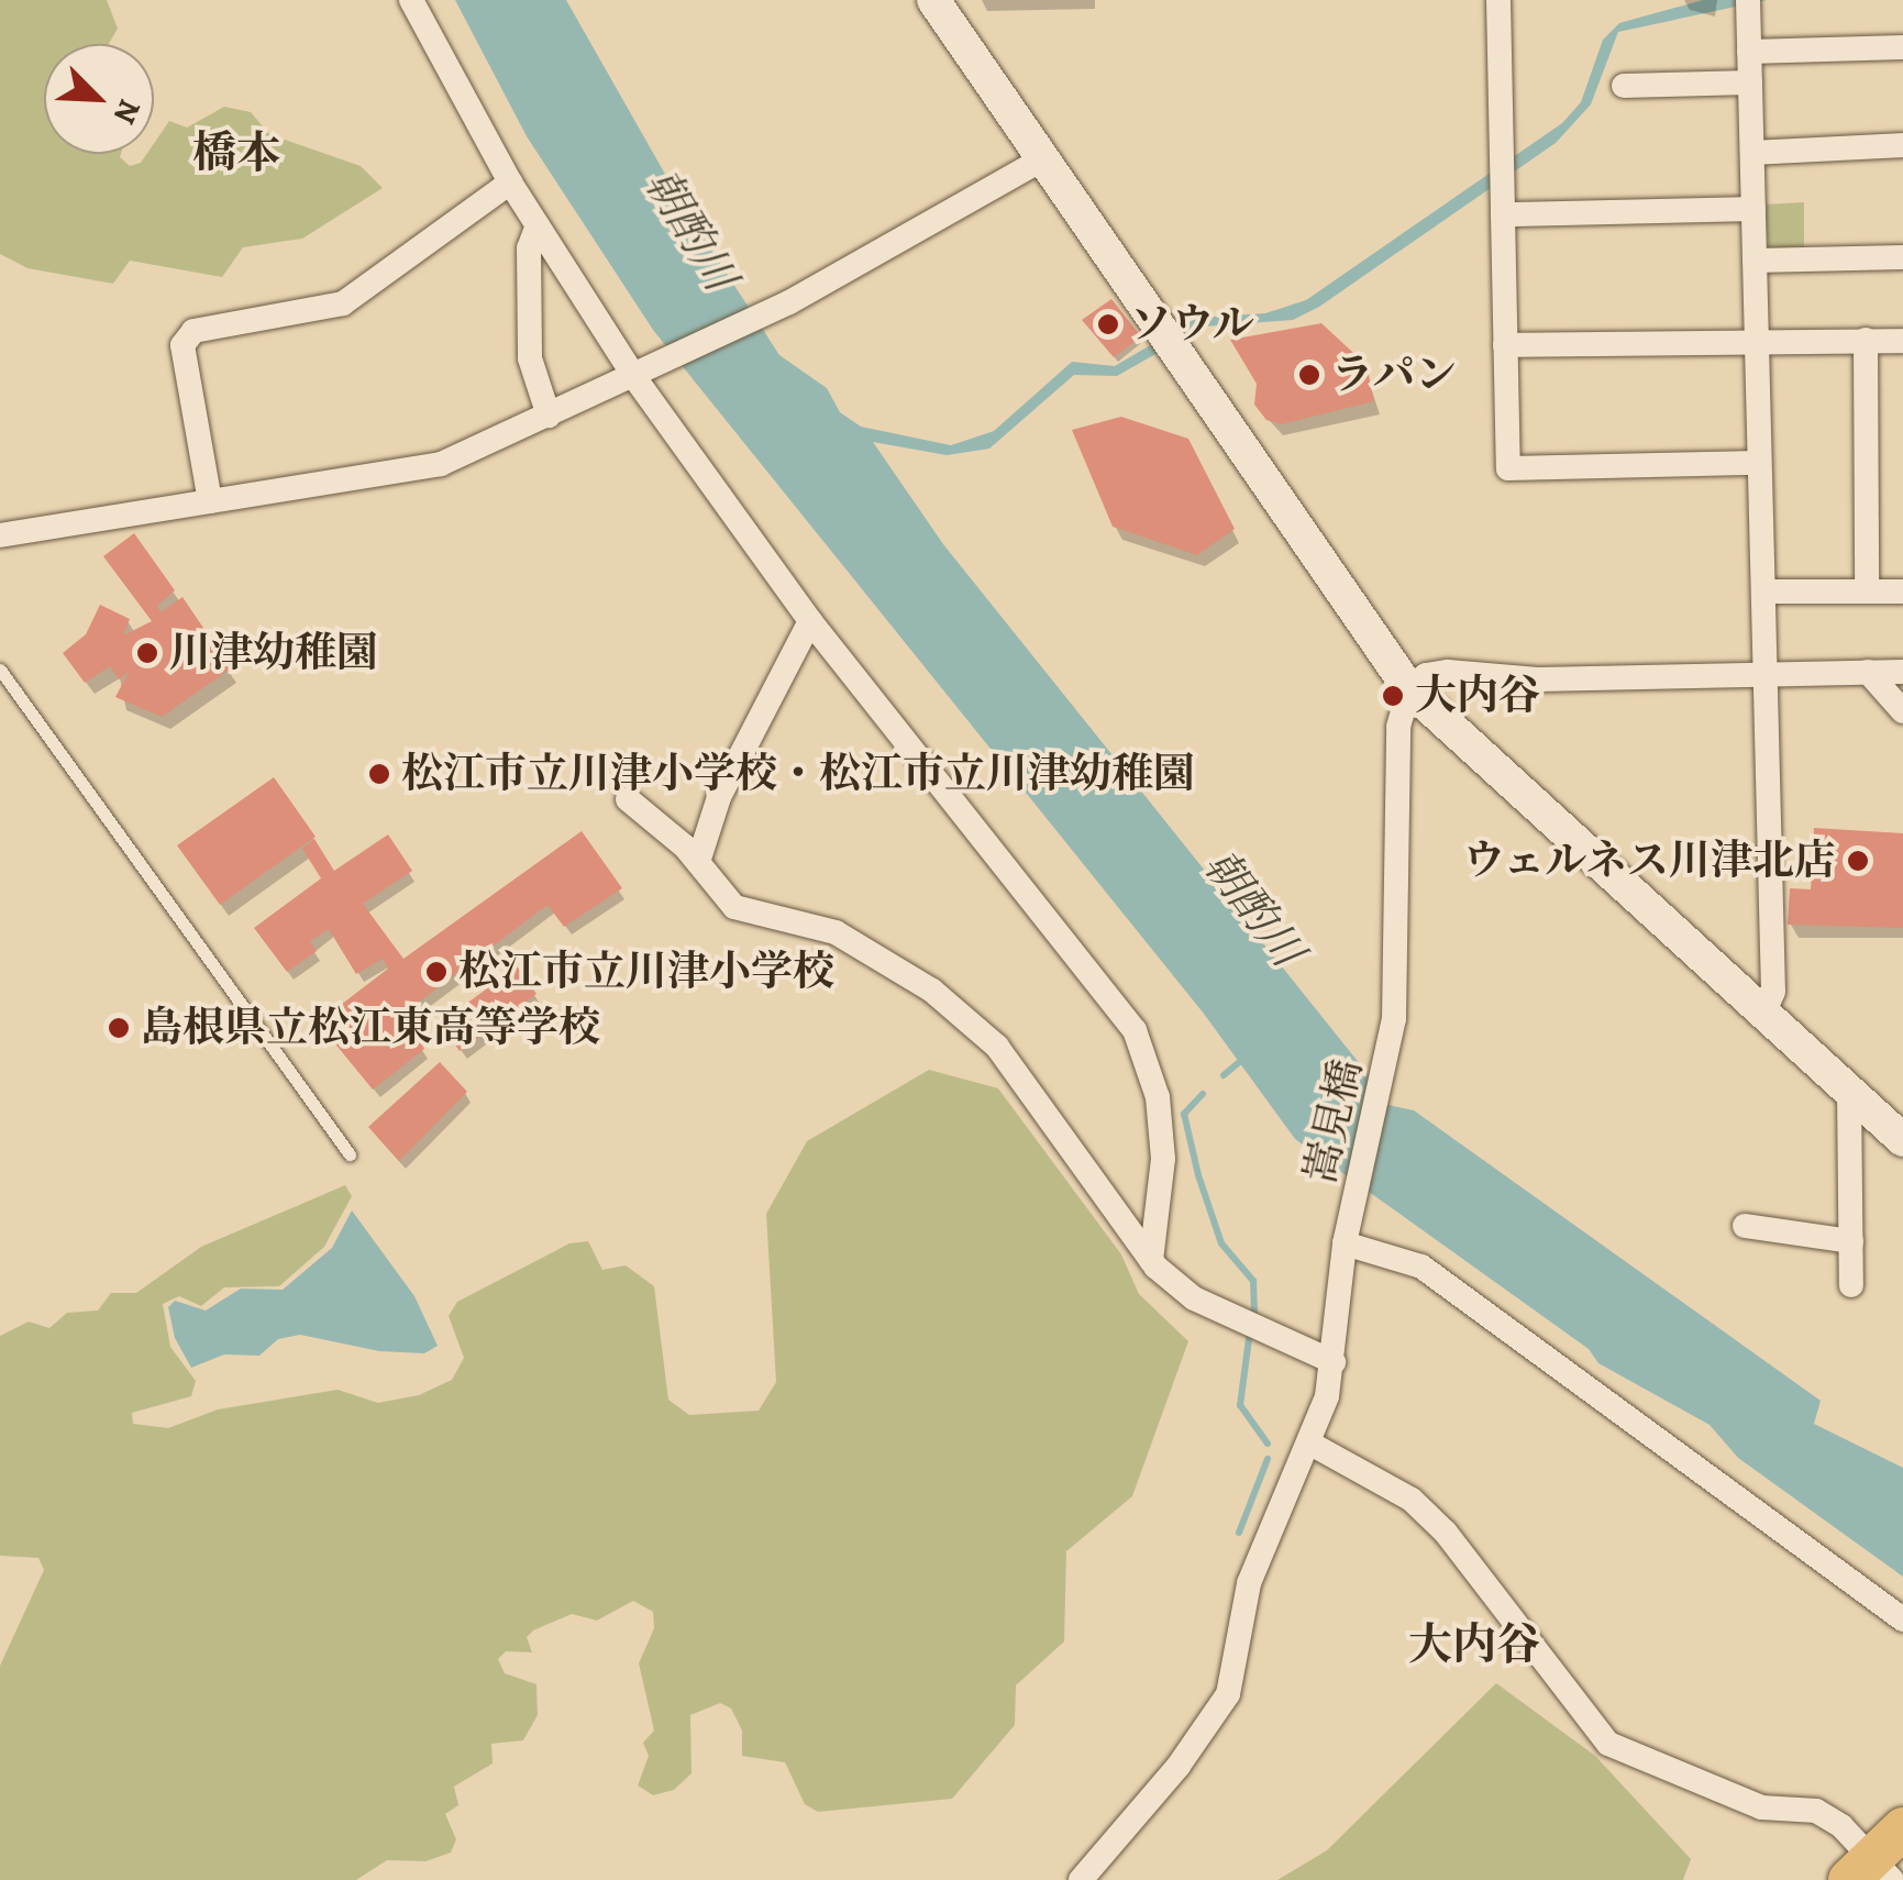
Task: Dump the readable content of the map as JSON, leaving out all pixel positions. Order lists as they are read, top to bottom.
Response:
{
  "streets": {
    "street": ["嵩見橋"]
  },
  "districts": ["橋本", "大内谷"],
  "water": ["朝酌川"],
  "places": [
    "ソウル",
    "ラパン",
    "川津幼稚園",
    "大内谷",
    "松江市立川津小学校・松江市立川津幼稚園",
    "ウェルネス川津北店",
    "松江市立川津小学校",
    "島根県立松江東高等学校"
  ],
  "north": "bottom right"
}
